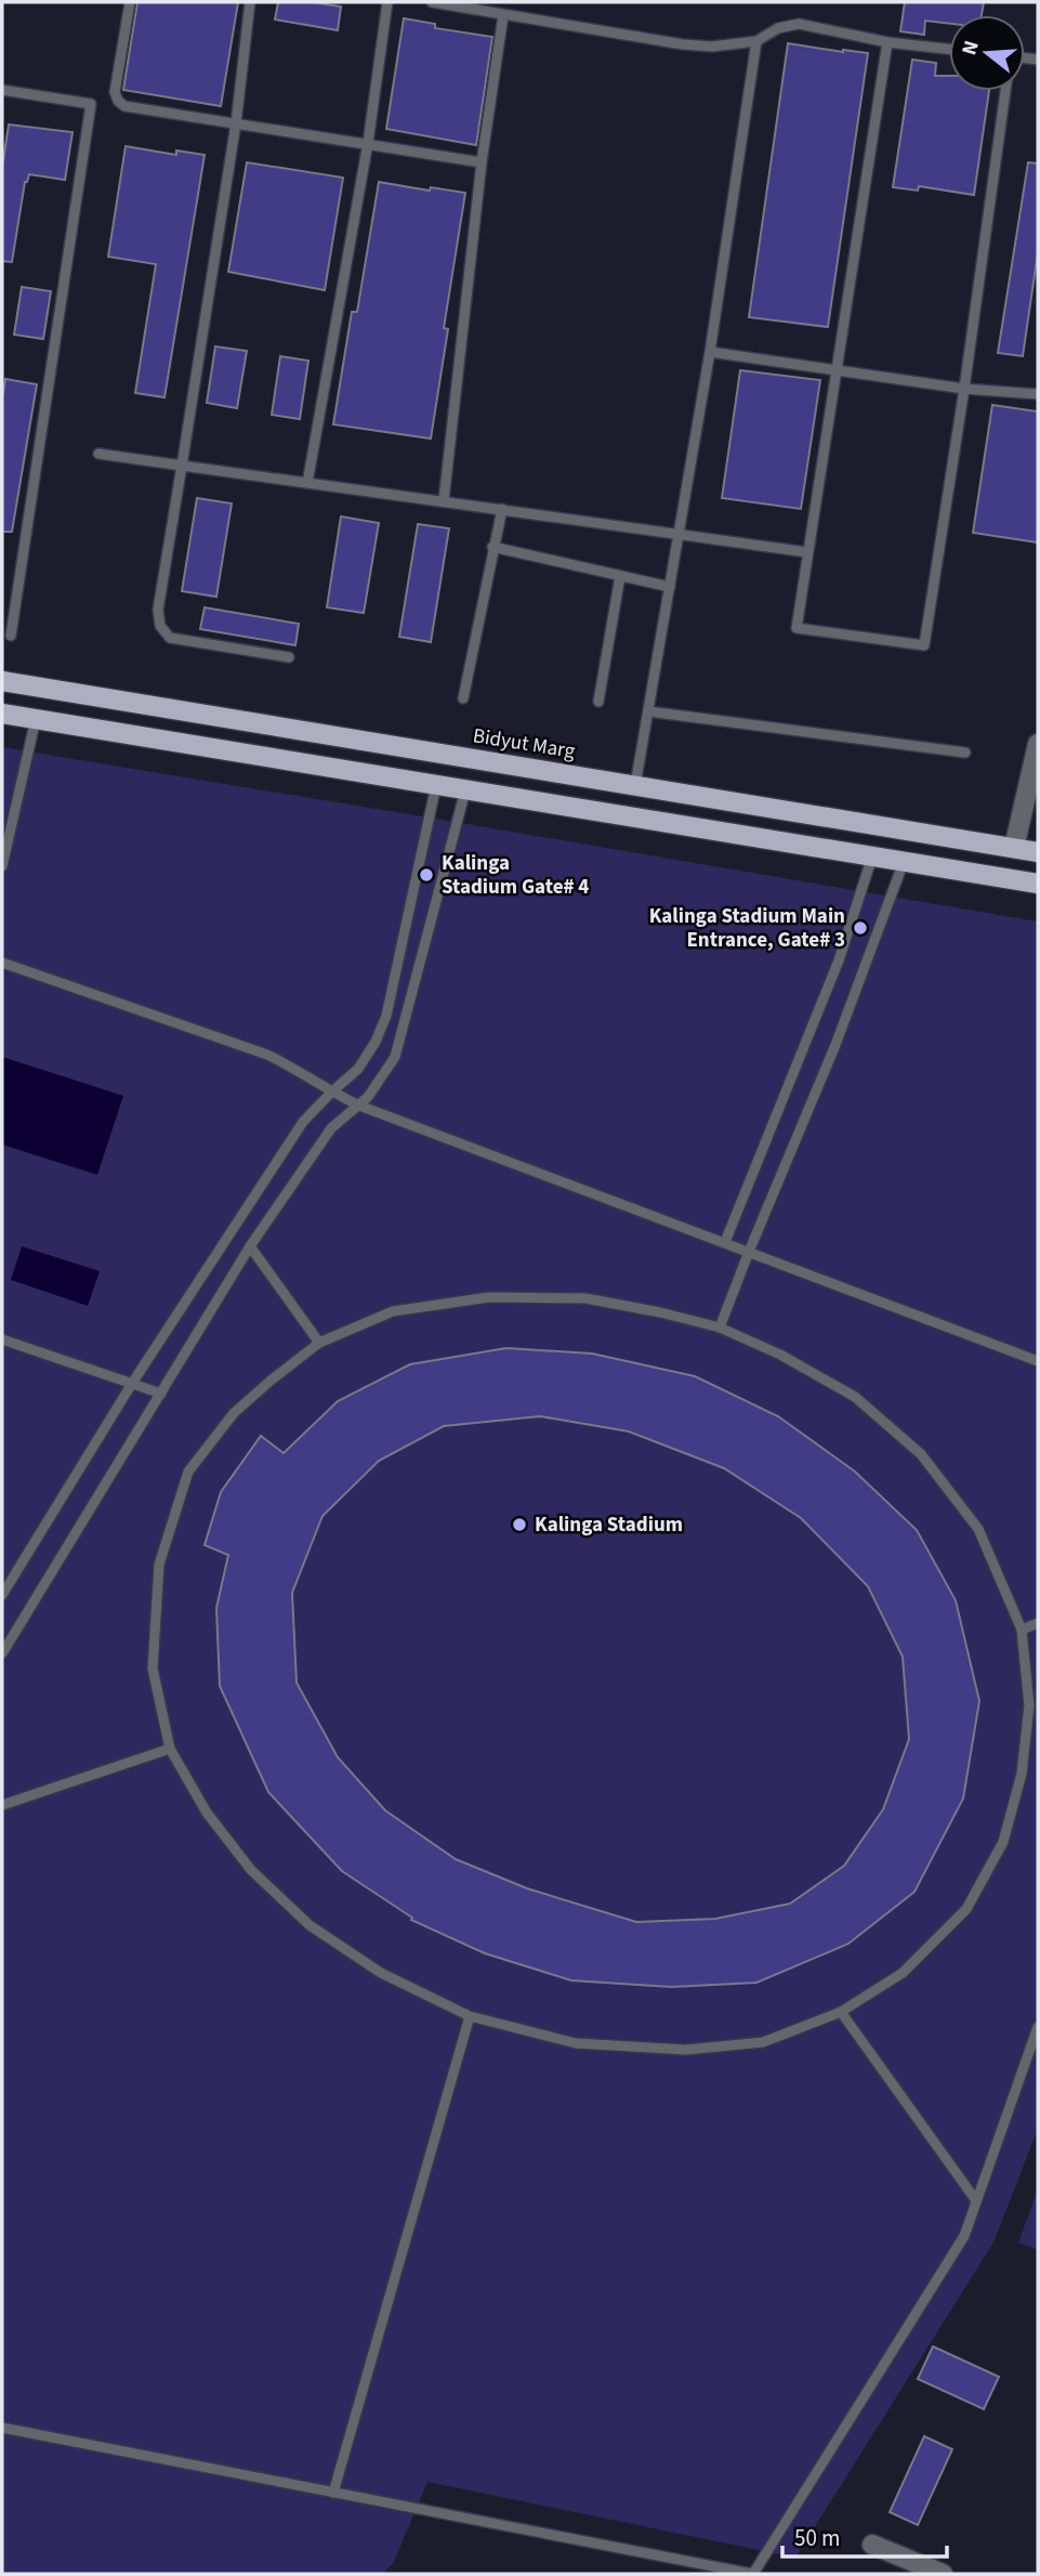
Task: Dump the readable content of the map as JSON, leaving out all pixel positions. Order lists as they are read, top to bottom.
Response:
{
  "streets": {
    "main road": ["Bidyut Marg"]
  },
  "places": ["Kalinga Stadium Gate# 4", "Kalinga Stadium Main Entrance, Gate# 3", "Kalinga Stadium"],
  "scale_bar": "50 m",
  "north": "left"
}
